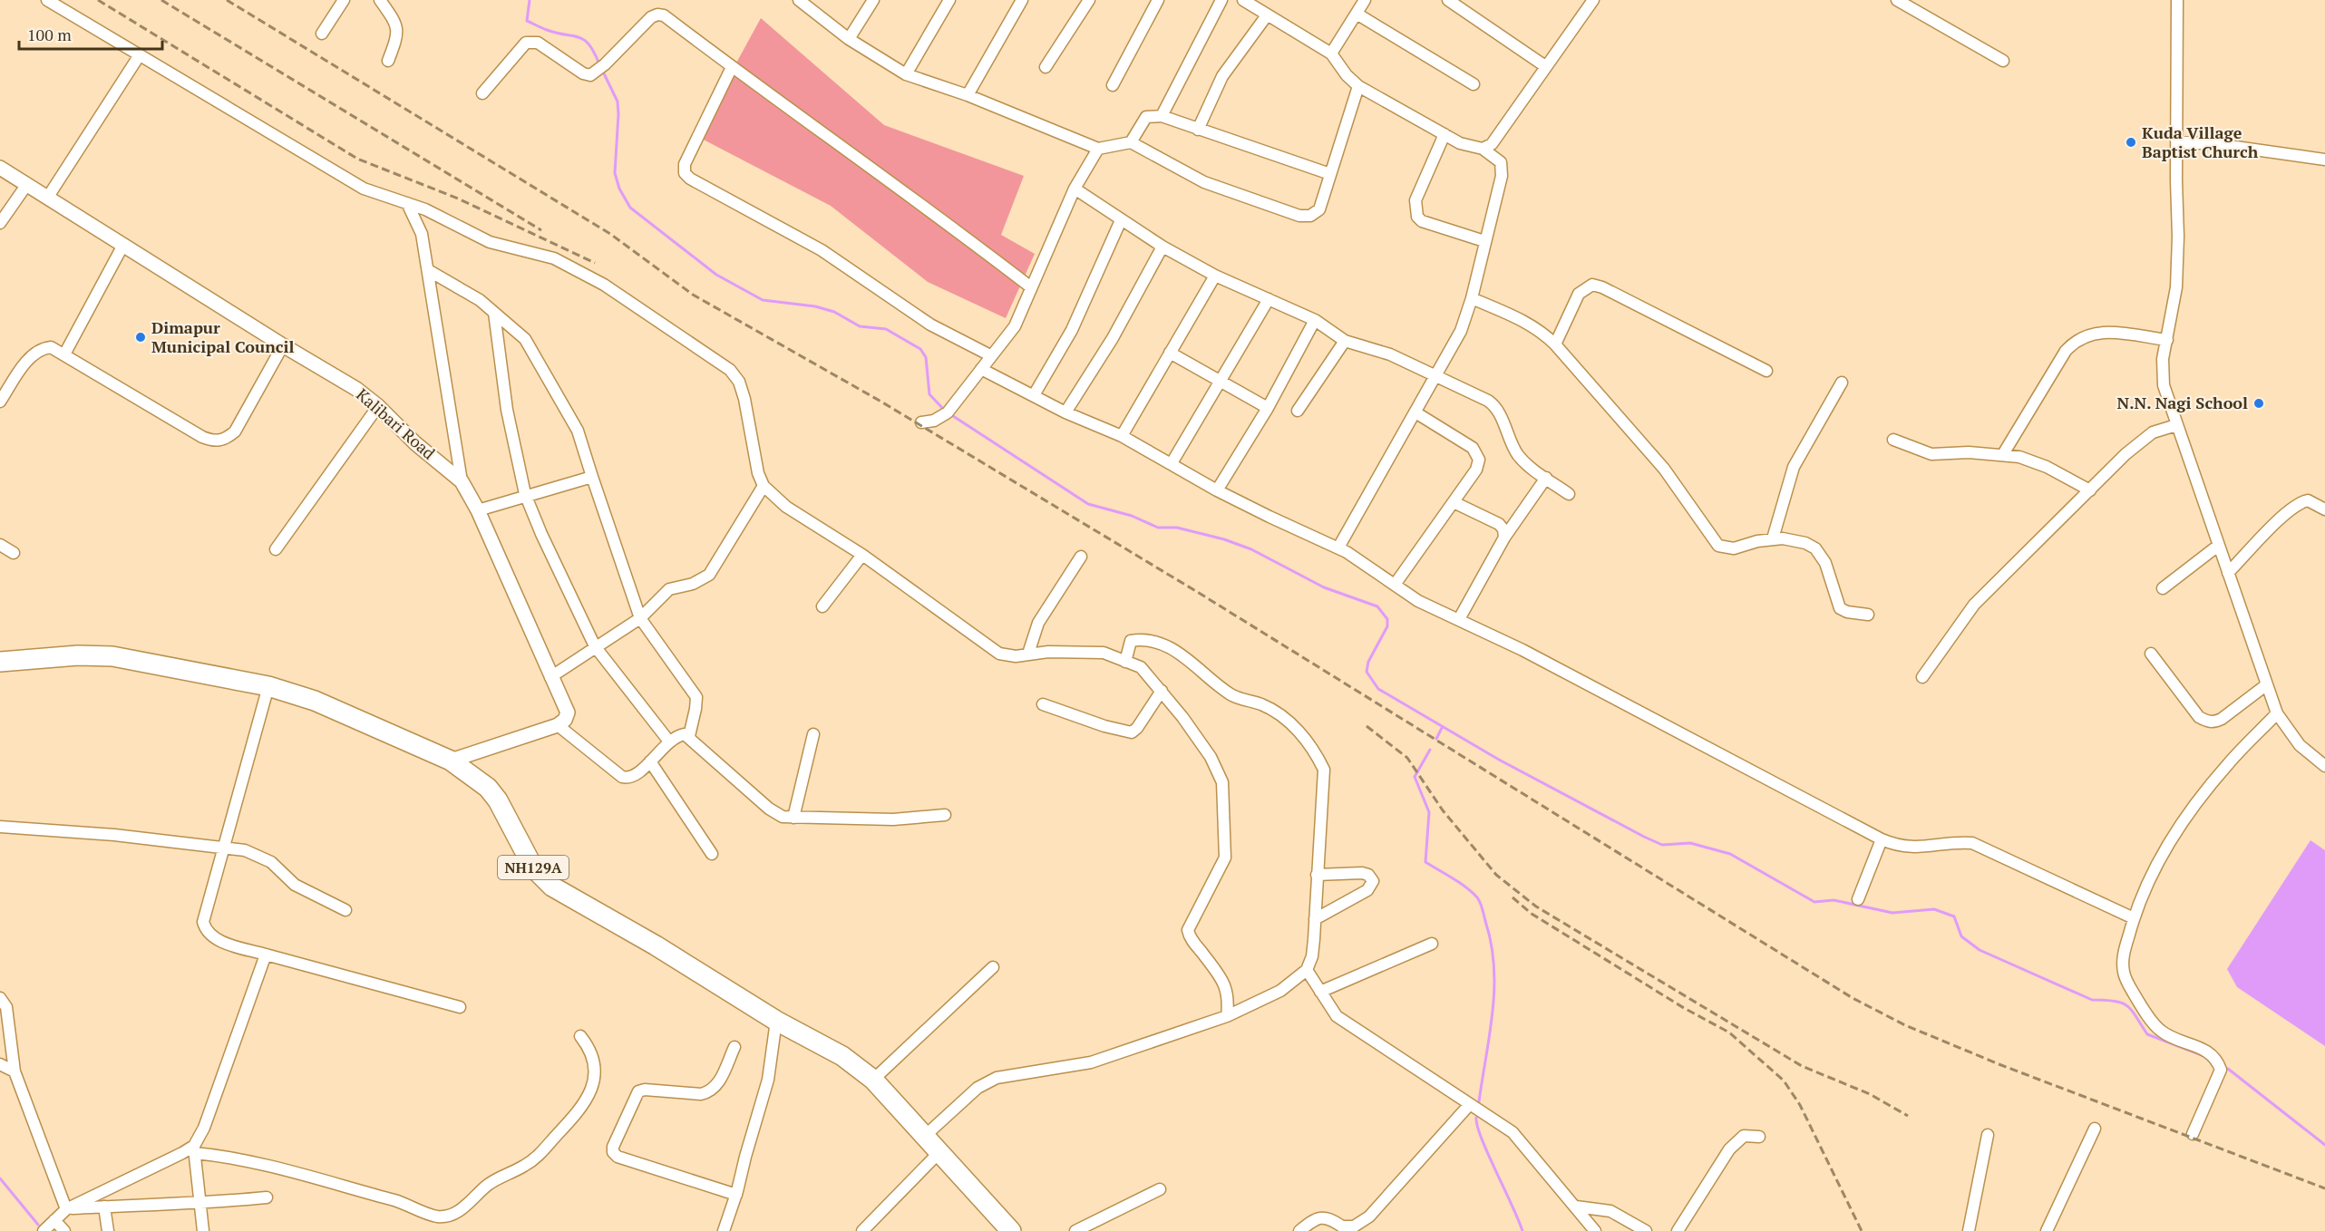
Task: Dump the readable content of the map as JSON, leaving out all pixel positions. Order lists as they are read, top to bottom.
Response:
{
  "streets": {
    "highway": ["NH129A"],
    "street": ["Kalibari Road"]
  },
  "places": ["Kuda Village Baptist Church", "Dimapur Municipal Council", "N.N. Nagi School"],
  "scale_bar": "100 m"
}
